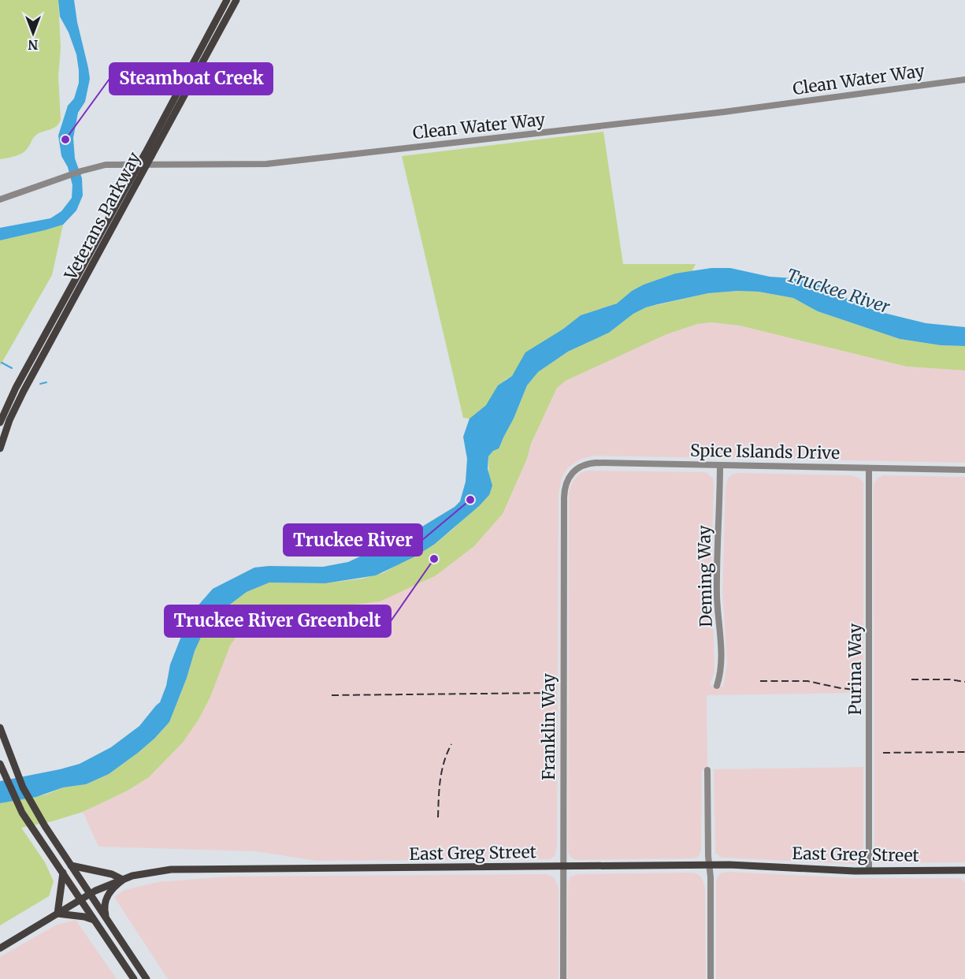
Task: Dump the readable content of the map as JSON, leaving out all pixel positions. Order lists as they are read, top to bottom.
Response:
{
  "streets": {
    "main road": ["Veterans Parkway", "East Greg Street"],
    "street": [
      "Clean Water Way",
      "Spice Islands Drive",
      "Deming Way",
      "Purina Way",
      "Franklin Way"
    ]
  },
  "crossings": [
    ["Spice Islands Drive", "Deming Way"],
    ["Spice Islands Drive", "Purina Way"],
    ["Spice Islands Drive", "Franklin Way"],
    ["Purina Way", "East Greg Street"],
    ["Franklin Way", "East Greg Street"]
  ],
  "water": ["Truckee River"],
  "places": ["Steamboat Creek", "Truckee River", "Truckee River Greenbelt"],
  "north": "bottom"
}
